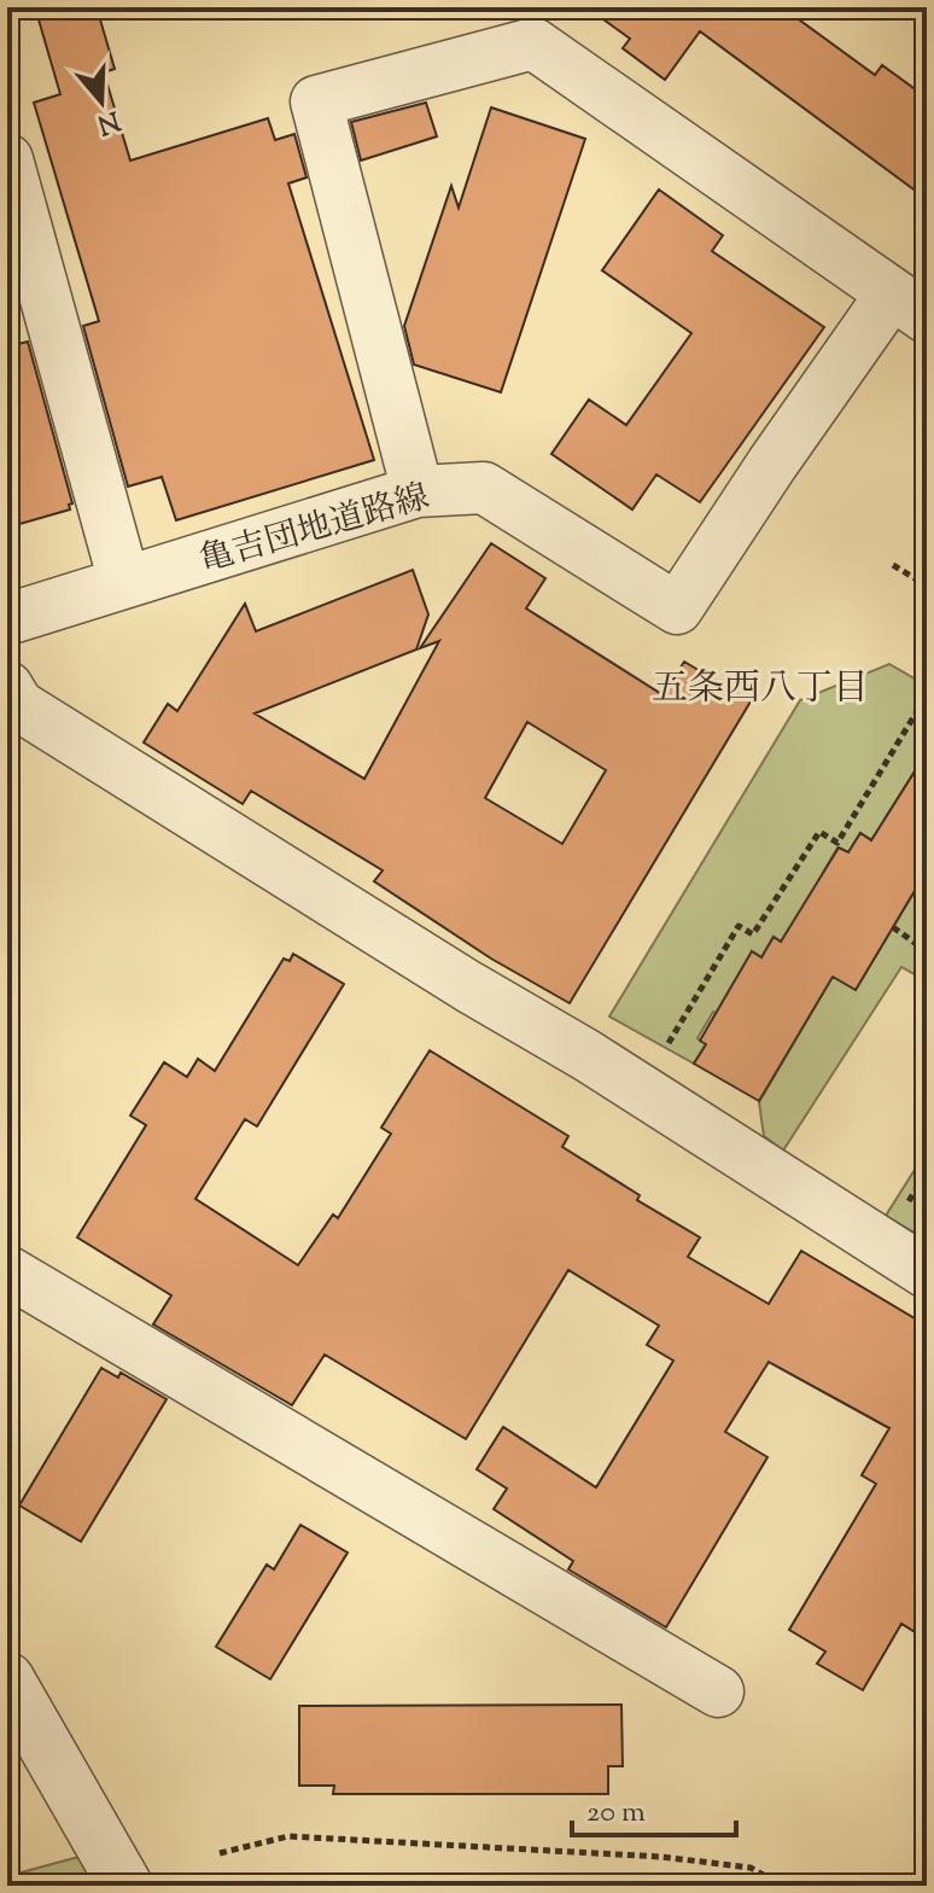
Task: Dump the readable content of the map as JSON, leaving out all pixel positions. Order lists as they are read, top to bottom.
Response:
{
  "streets": {
    "street": ["亀吉団地道路線"]
  },
  "districts": ["五条西八丁目"],
  "scale_bar": "20 m",
  "north": "bottom"
}
